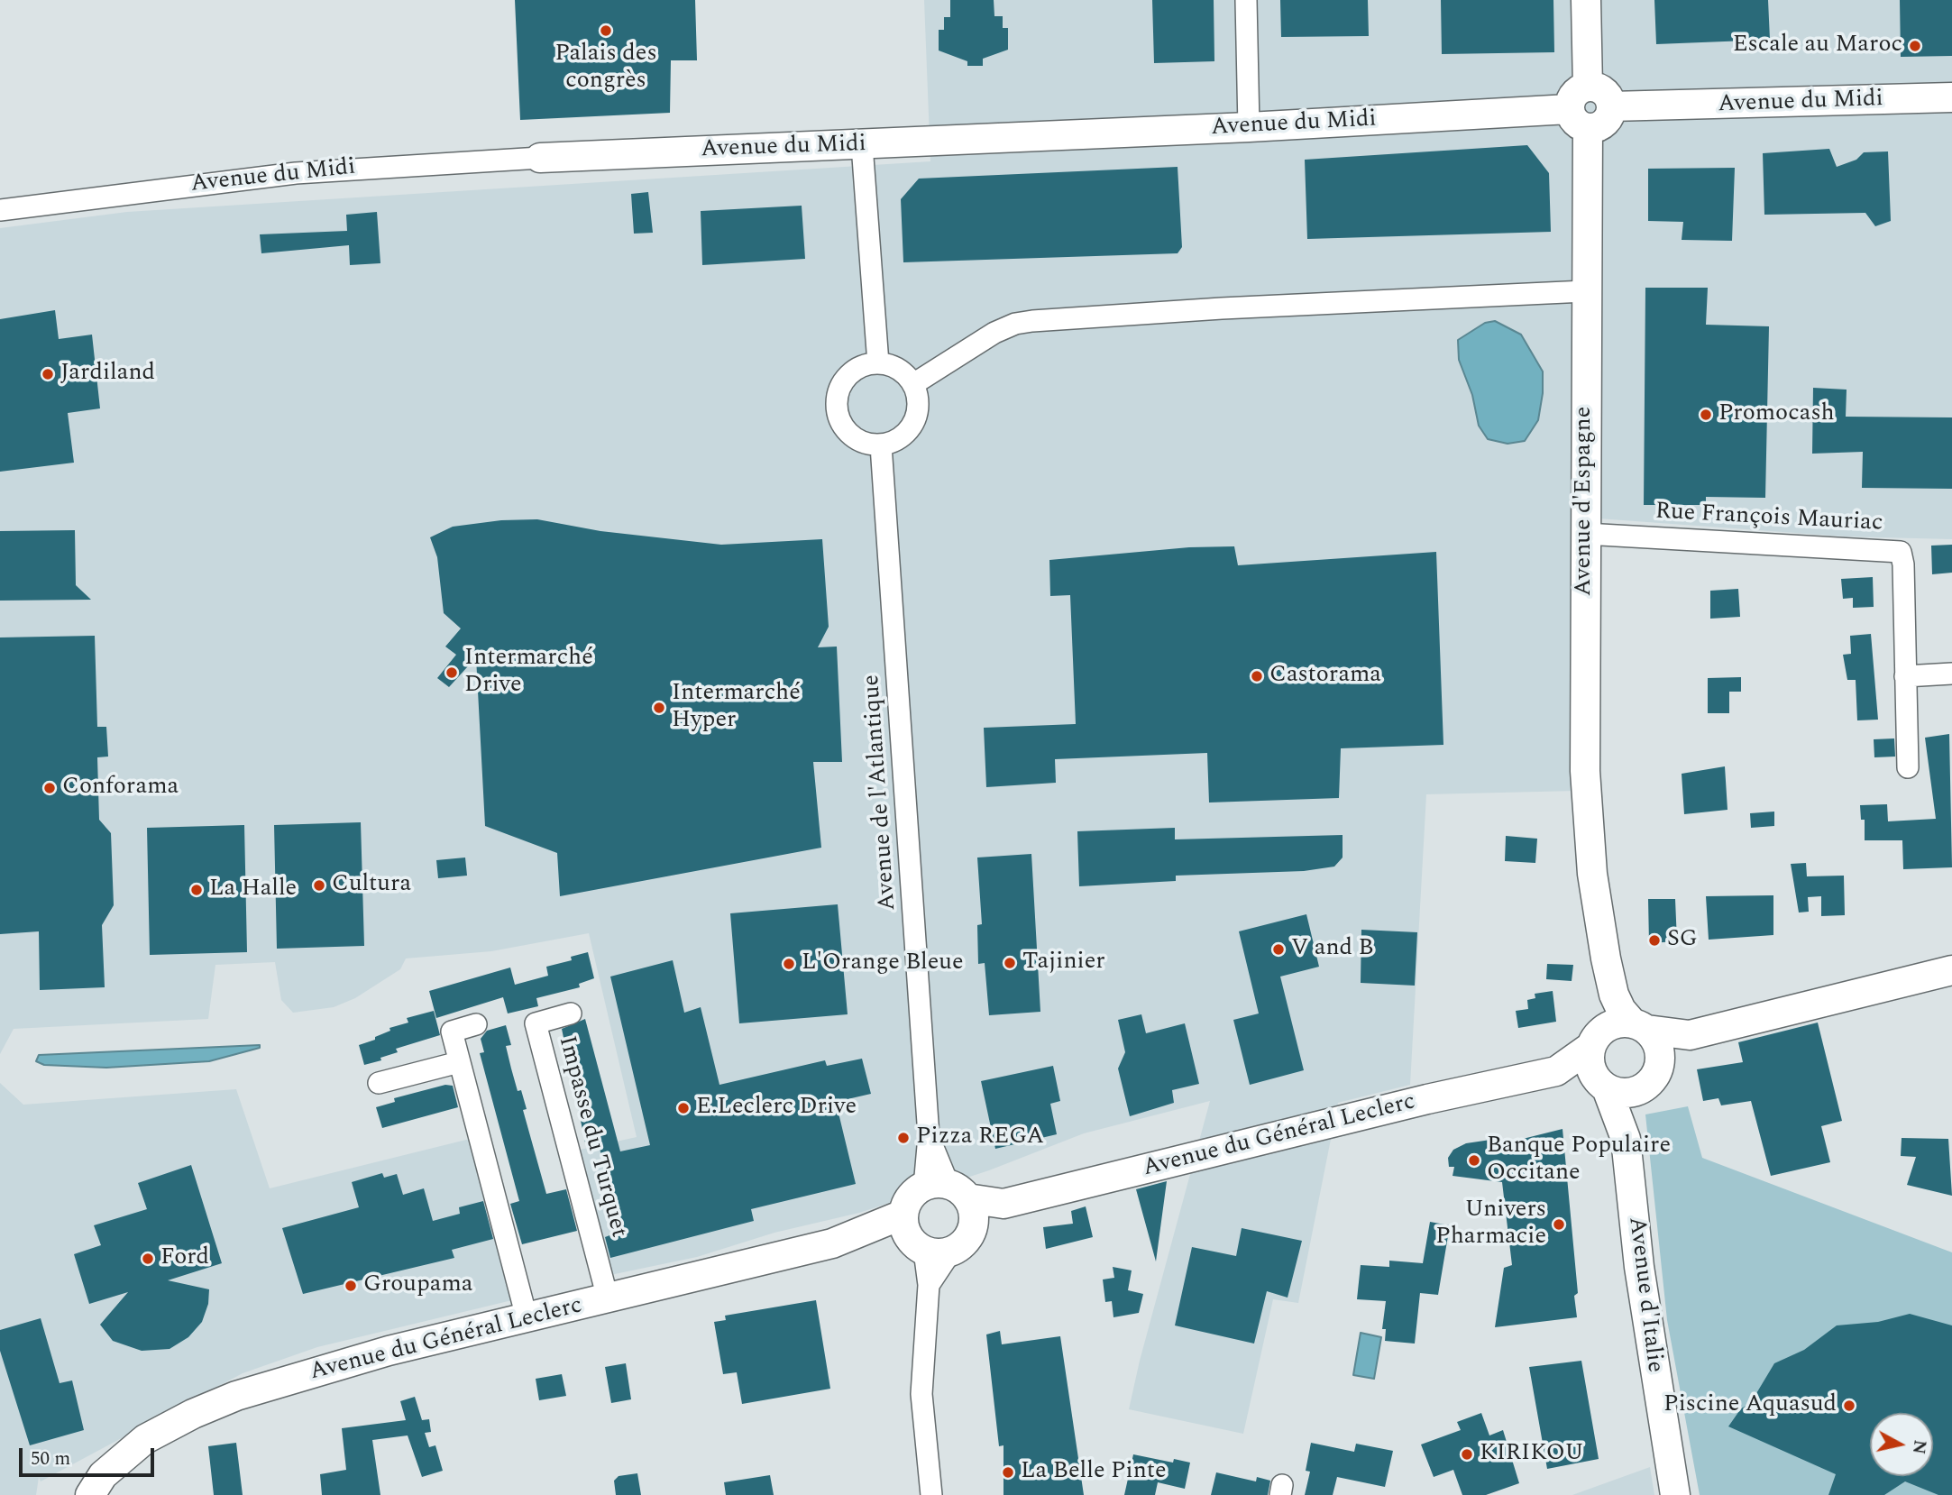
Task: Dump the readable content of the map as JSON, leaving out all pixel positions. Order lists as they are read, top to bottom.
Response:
{
  "streets": {
    "street": [
      "Avenue du Midi",
      "Avenue d'Espagne",
      "Rue François Mauriac",
      "Avenue de l'Atlantique",
      "Avenue du Général Leclerc",
      "Impasse du Turquet",
      "Avenue d'Italie"
    ]
  },
  "crossings": [
    ["Avenue du Midi", "Avenue d'Espagne"],
    ["Avenue d'Espagne", "Rue François Mauriac"],
    ["Avenue de l'Atlantique", "Avenue du Général Leclerc"],
    ["Avenue du Général Leclerc", "Impasse du Turquet"],
    ["Avenue du Général Leclerc", "Avenue d'Italie"]
  ],
  "places": [
    "Palais des congrès",
    "Escale au Maroc",
    "Jardiland",
    "Promocash",
    "Intermarché Drive",
    "Castorama",
    "Intermarché Hyper",
    "Conforama",
    "Cultura",
    "La Halle",
    "SG",
    "V and B",
    "Tajinier",
    "L'Orange Bleue",
    "E.Leclerc Drive",
    "Pizza REGA",
    "Banque Populaire Occitane",
    "Univers Pharmacie",
    "Ford",
    "Groupama",
    "Piscine Aquasud",
    "KIRIKOU",
    "La Belle Pinte"
  ],
  "scale_bar": "50 m",
  "north": "right"
}
